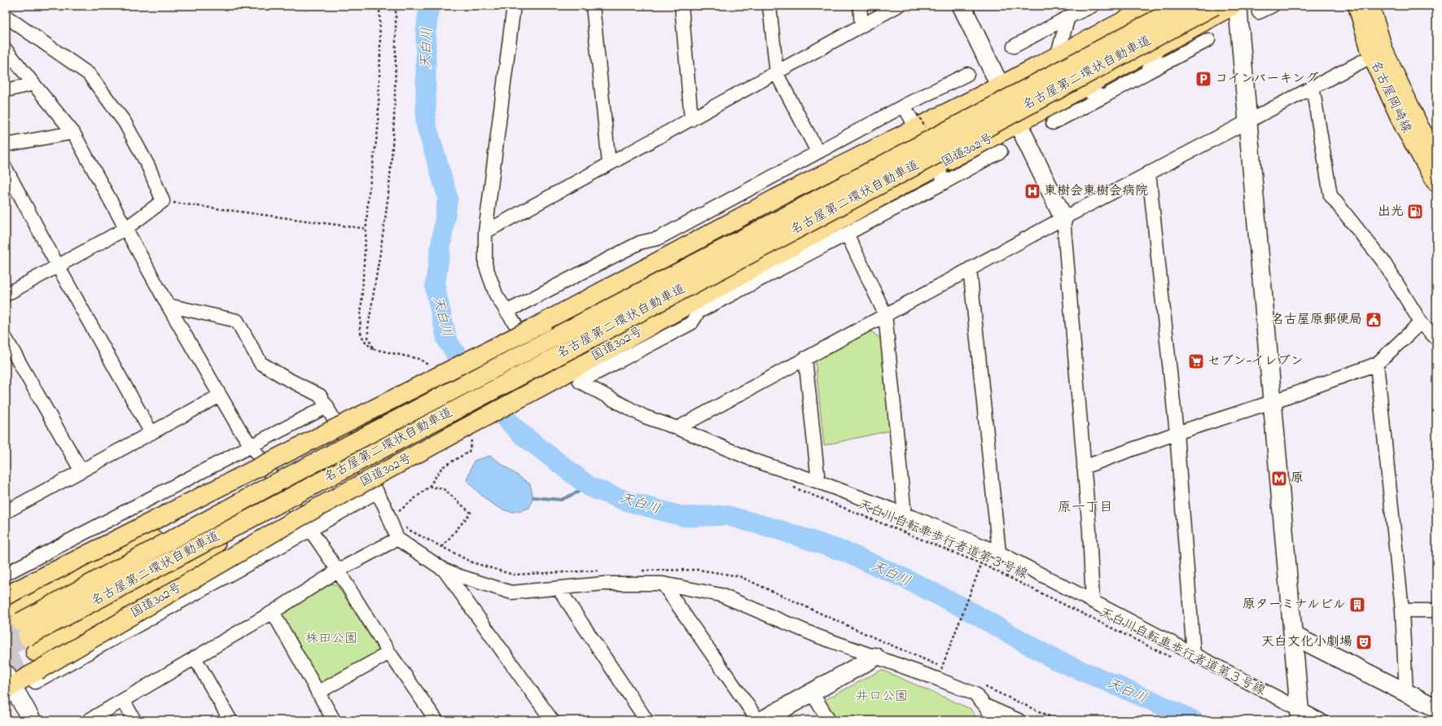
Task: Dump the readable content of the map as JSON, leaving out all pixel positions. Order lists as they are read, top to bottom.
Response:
{
  "streets": {
    "main road": ["名古屋第二環状自動車道", "名古屋岡崎線", "国道302号"],
    "path": ["天白川自転車歩行者道第３号線"]
  },
  "districts": ["原一丁目"],
  "water": ["天白川"],
  "parks": ["株田公園", "井口公園"],
  "places": {
    "parking": ["コインパーキング"],
    "hospital": ["東樹会東樹会病院"],
    "fuel station": ["出光"],
    "public building": ["名古屋原郵便局"],
    "supermarket": ["セブン-イレブン"],
    "metro station": ["原"],
    "building": ["原ターミナルビル"],
    "theatre": ["天白文化小劇場"]
  }
}
